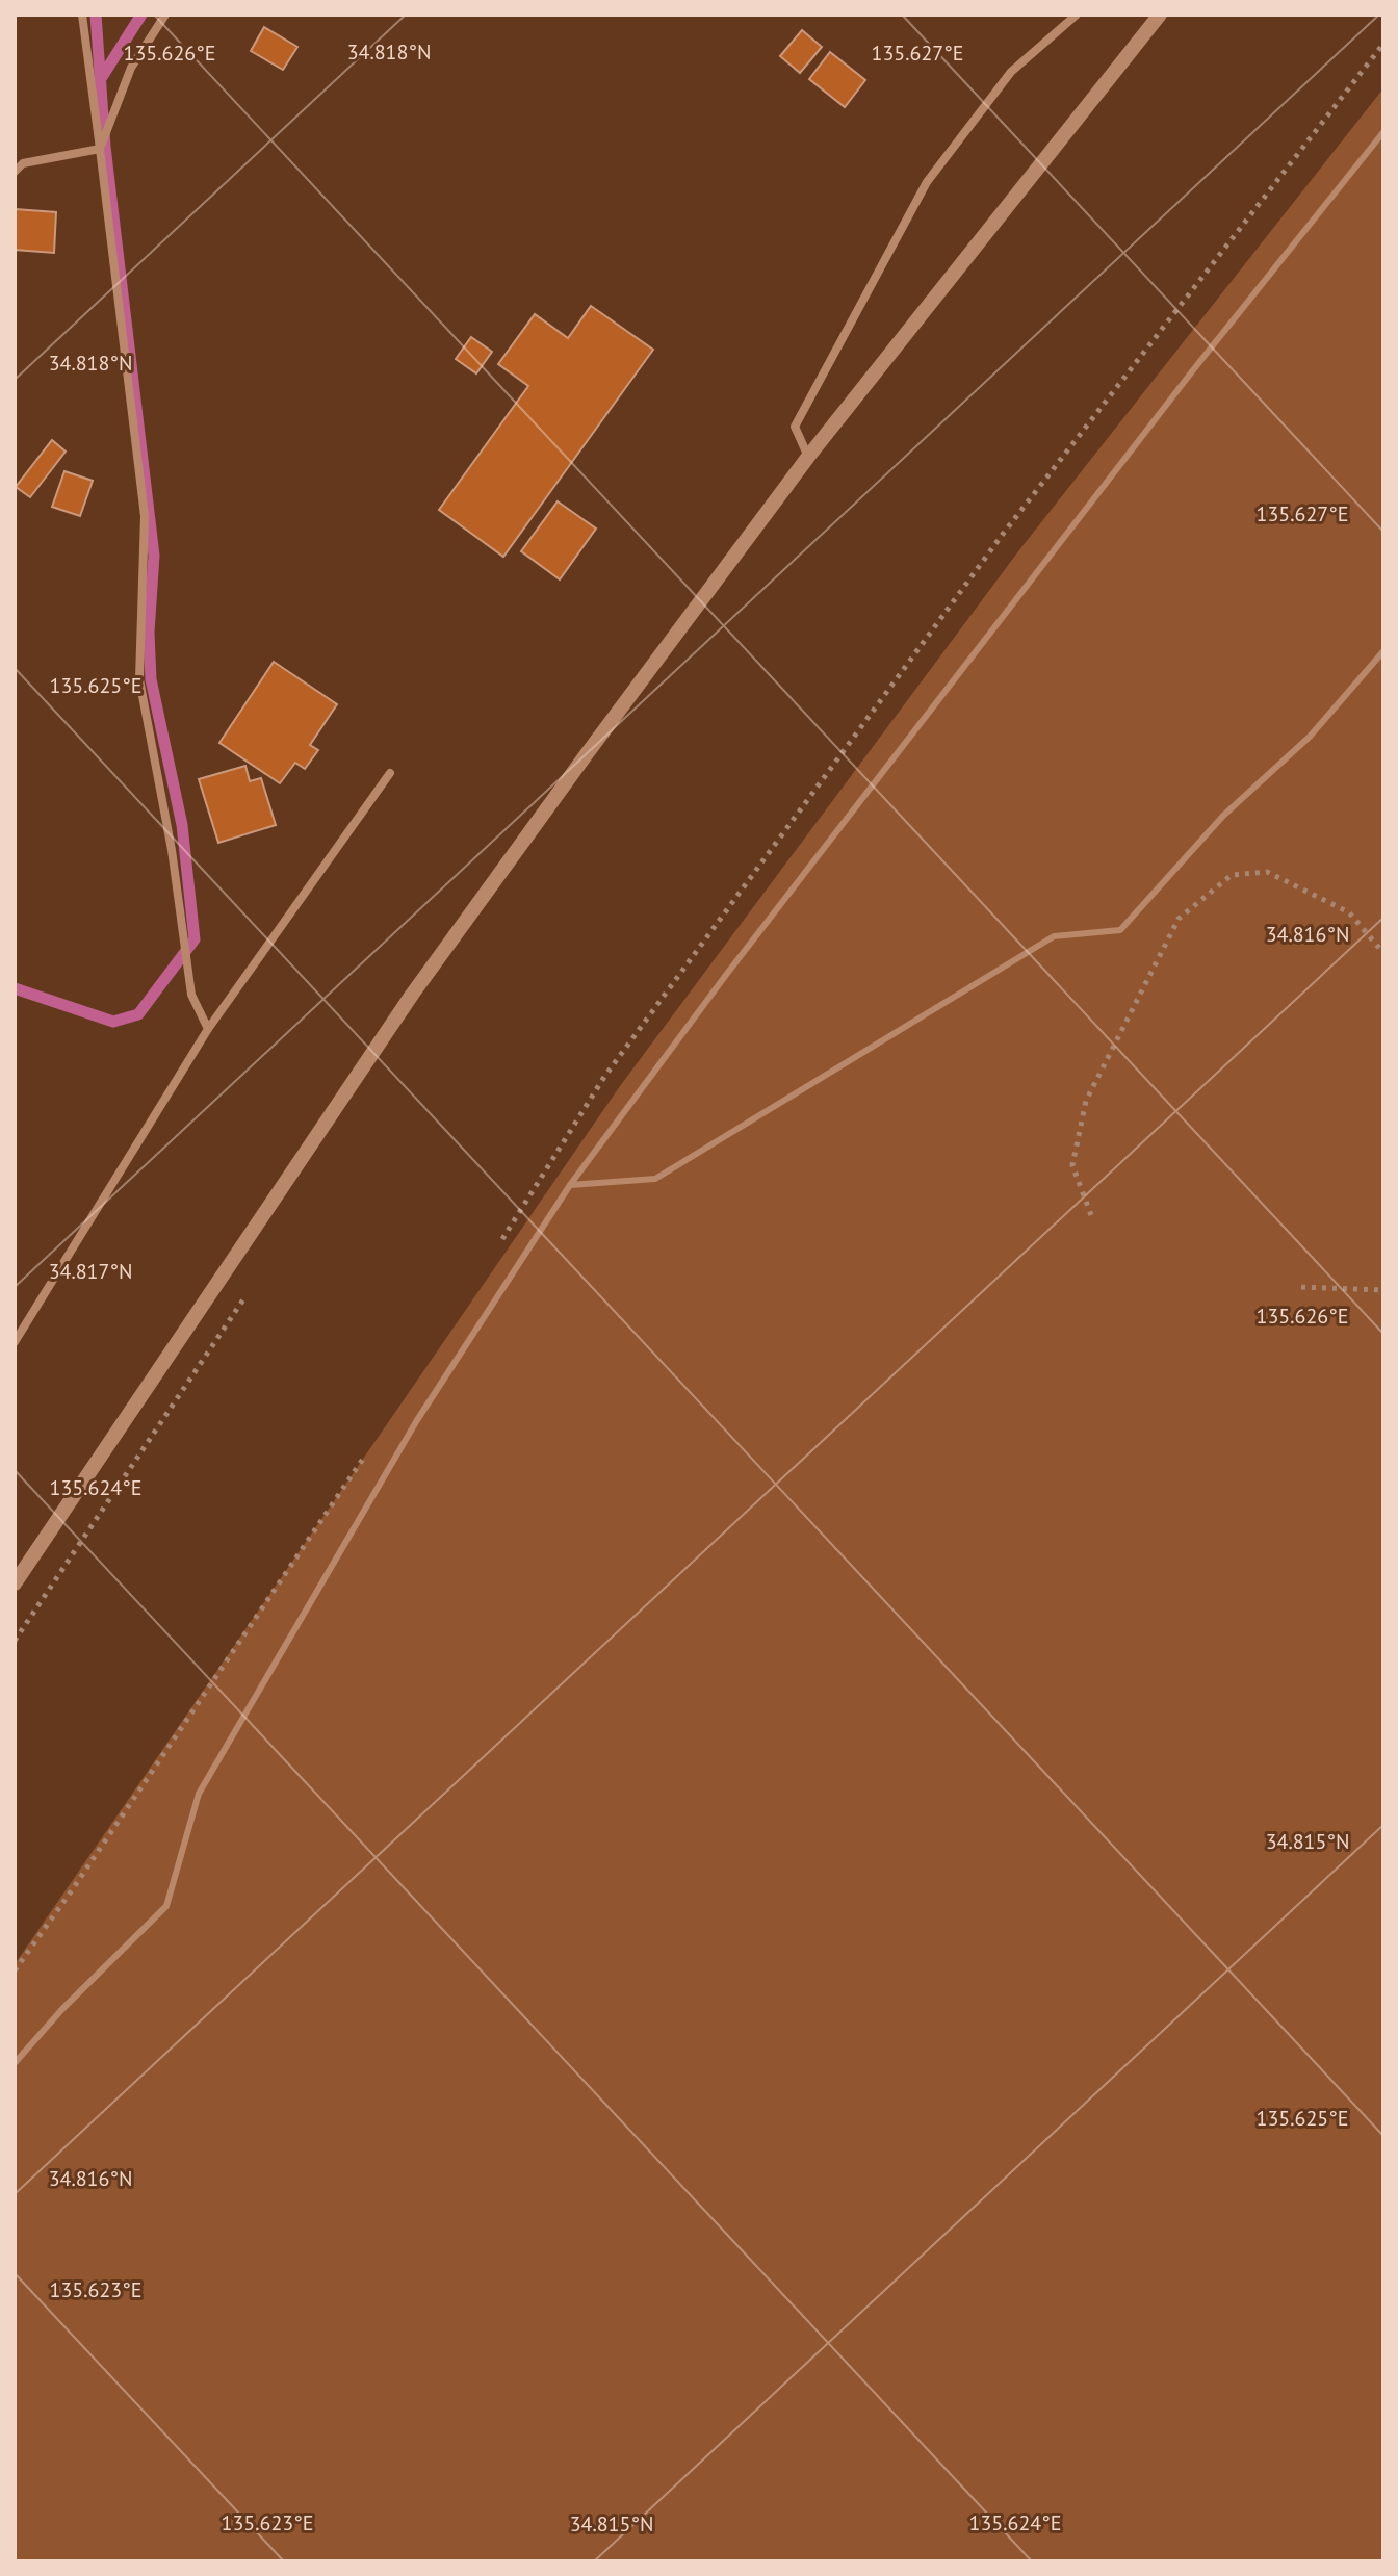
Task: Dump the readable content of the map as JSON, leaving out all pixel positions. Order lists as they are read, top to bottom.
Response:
{
  "coordinates": [
    "34.818°N",
    "135.626°E",
    "135.627°E",
    "135.625°E",
    "34.816°N",
    "34.817°N",
    "135.624°E",
    "34.815°N",
    "135.623°E"
  ]
}
